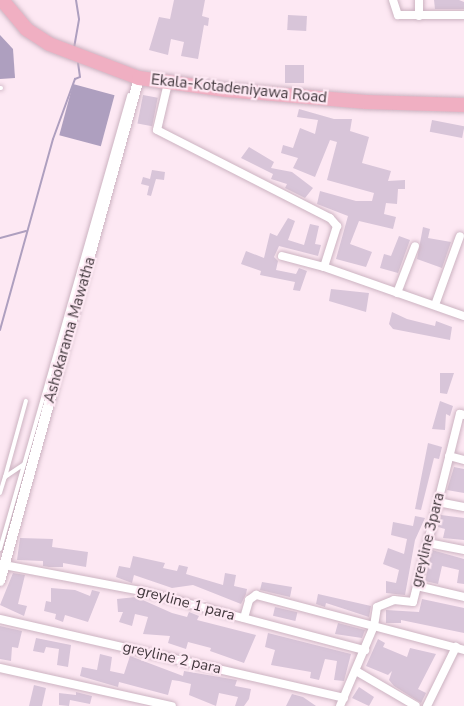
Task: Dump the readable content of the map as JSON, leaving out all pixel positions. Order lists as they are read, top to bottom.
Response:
{
  "streets": {
    "main road": ["Ekala-Kotadeniyawa Road"],
    "street": [
      "Ashokarama Mawatha",
      "greyline 3para",
      "greyline 1 para",
      "greyline 2 para"
    ]
  },
  "crossings": [
    ["Ekala-Kotadeniyawa Road", "Ashokarama Mawatha"],
    ["Ashokarama Mawatha", "greyline 1 para"],
    ["greyline 3para", "greyline 1 para"],
    ["greyline 3para", "greyline 2 para"]
  ]
}
